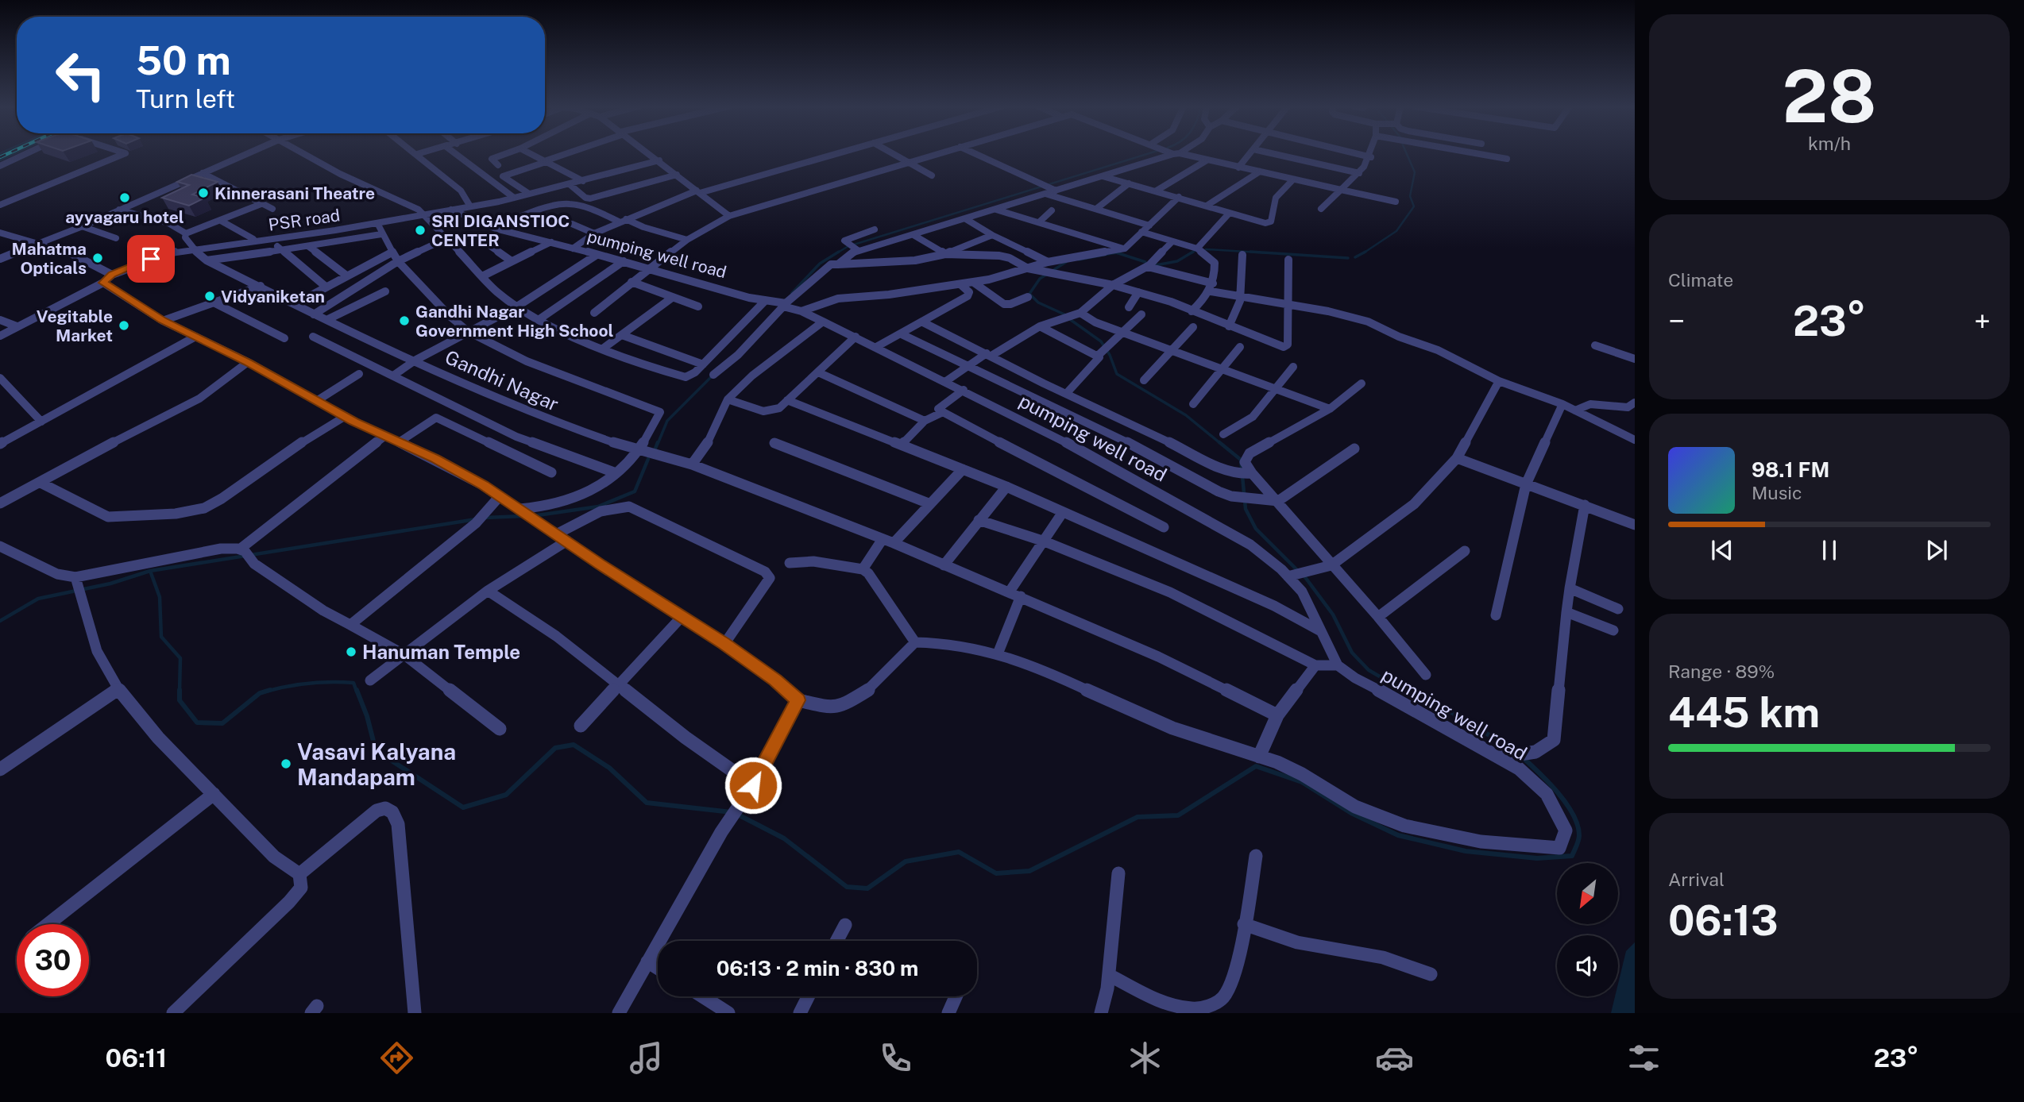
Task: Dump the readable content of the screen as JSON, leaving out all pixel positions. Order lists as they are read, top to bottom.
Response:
{
  "streets": {
    "street": ["PSR road", "pumping well road", "Gandhi Nagar"]
  },
  "crossings": [
    ["PSR road", "pumping well road"],
    ["PSR road", "Gandhi Nagar"]
  ],
  "places": [
    "Kinnerasani Theatre",
    "ayyagaru hotel",
    "SRI DIGANSTIOC CENTER",
    "Mahatma Opticals",
    "Vidyaniketan",
    "Gandhi Nagar Government High School",
    "Vegitable Market",
    "Hanuman Temple",
    "Vasavi Kalyana Mandapam"
  ],
  "north": "bottom left",
  "page": {
    "tile": [
      ["28", "km/h"],
      "Climate",
      ["Range · 89%", "445 km"],
      ["Arrival", "06:13"]
    ],
    "turn": ["50 m", "Turn left"],
    "heat": ["−", "23°", "+"],
    "song": ["98.1 FM", "Music"],
    "limit": "30",
    "trip": "06:13 · 2 min · 830 m",
    "tabs": ["06:11", "23°"]
  }
}
